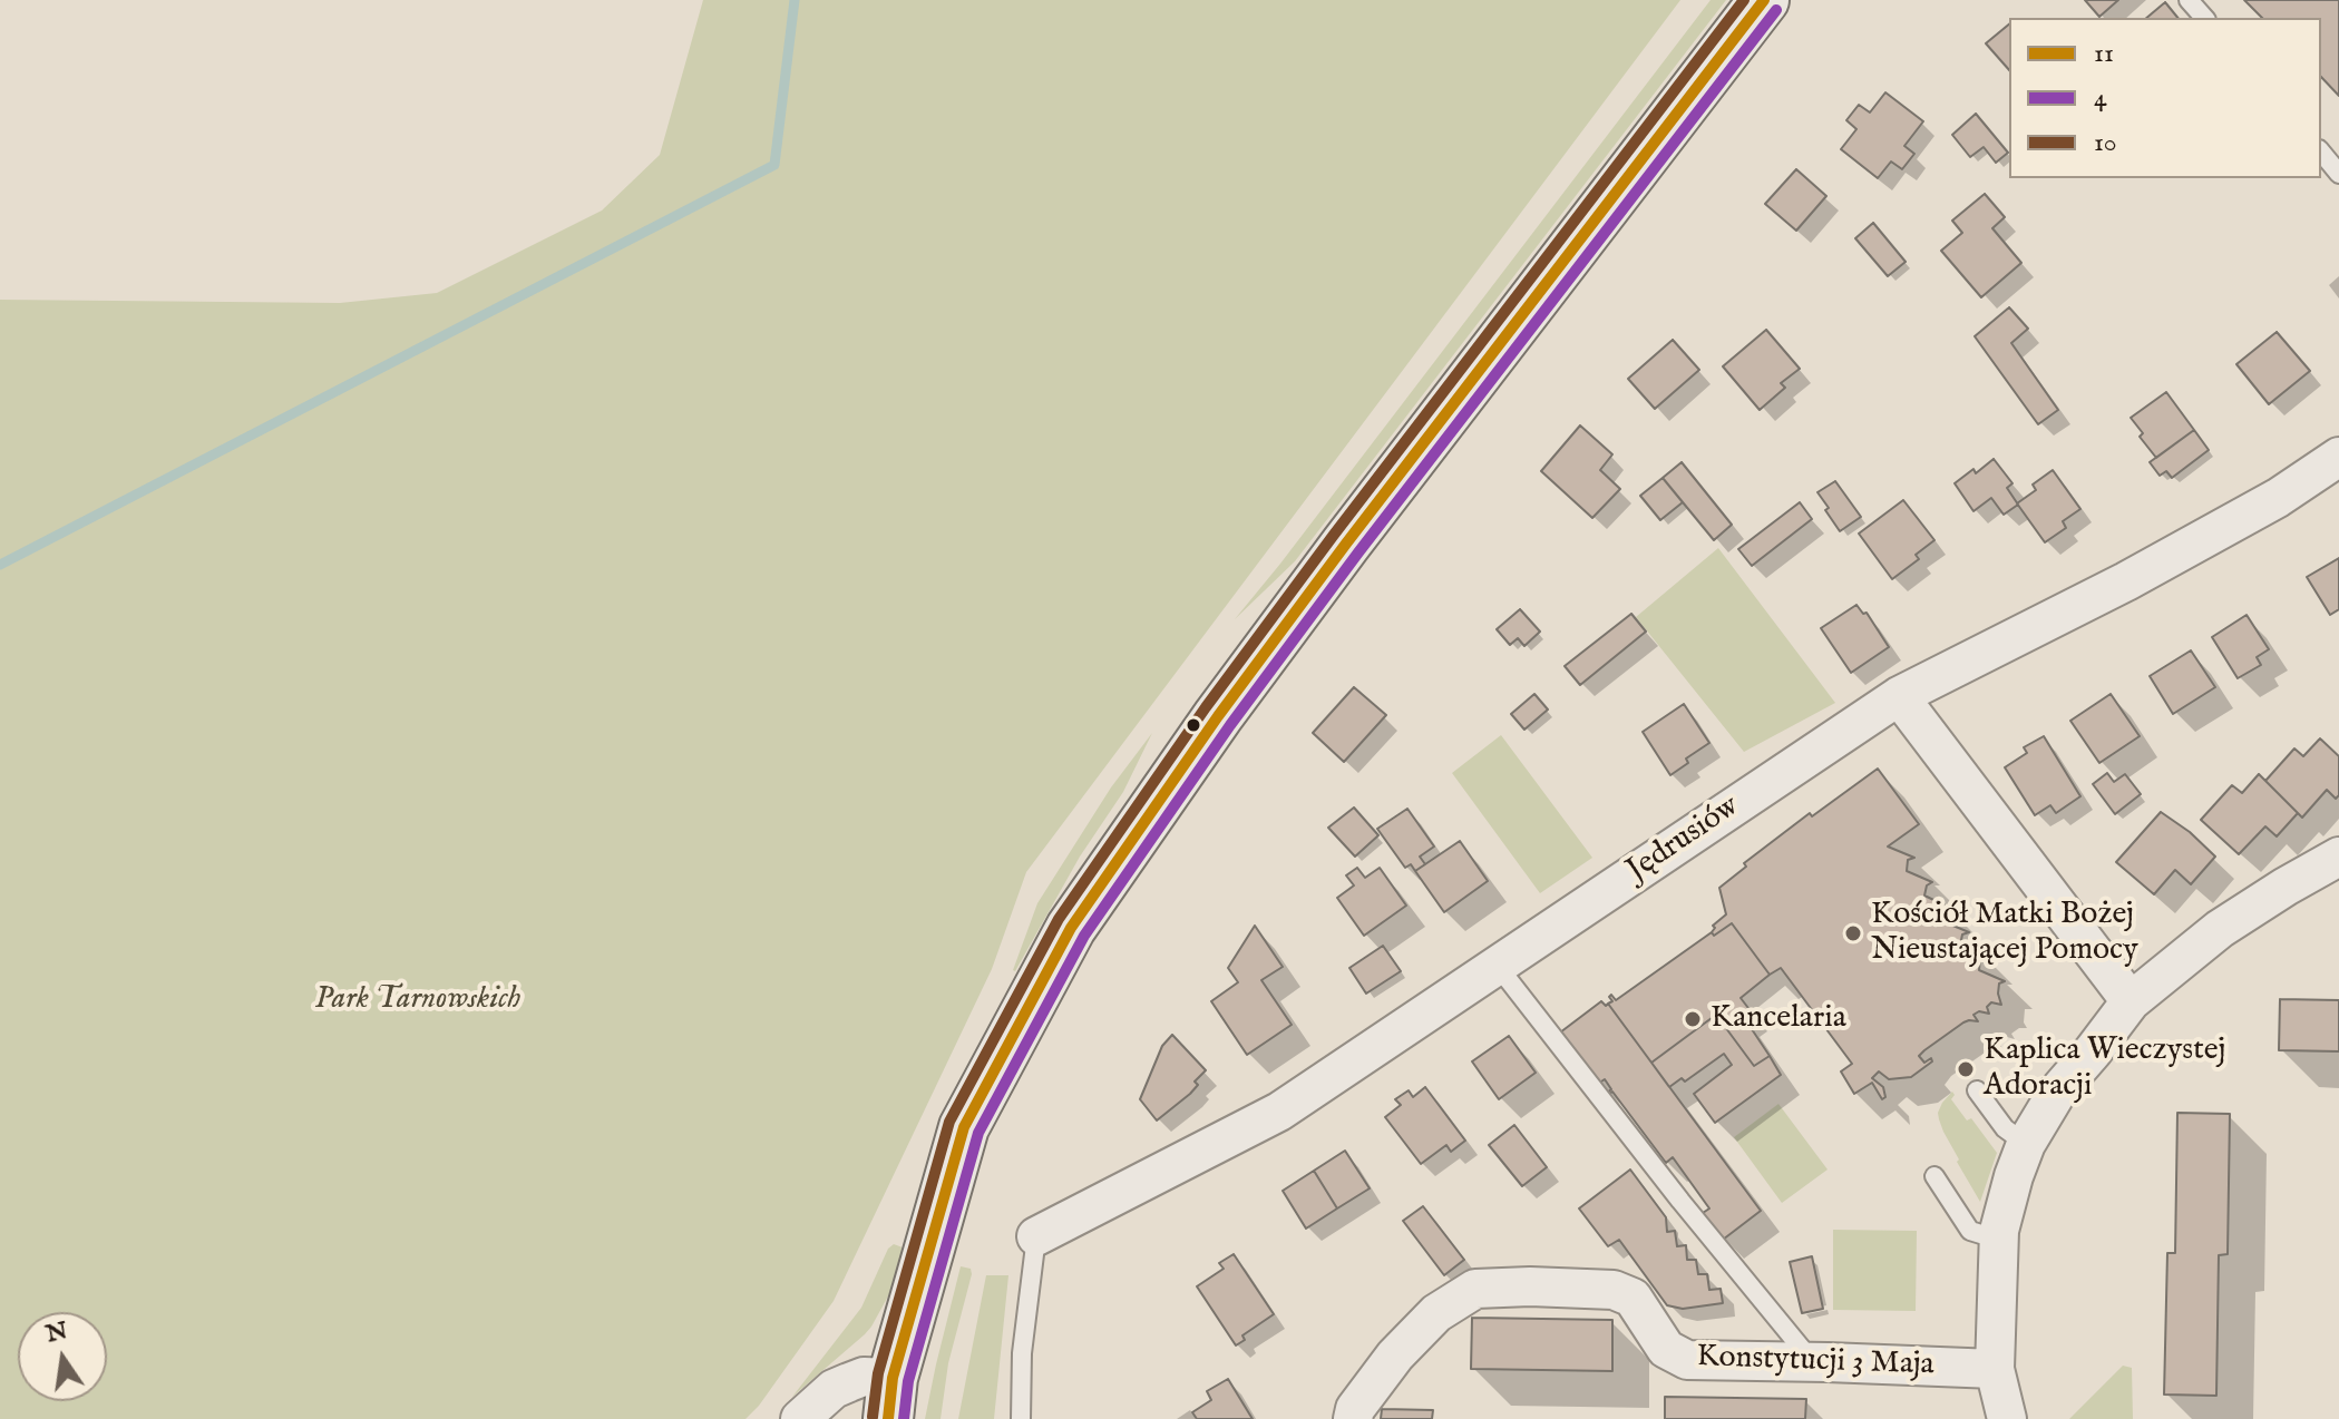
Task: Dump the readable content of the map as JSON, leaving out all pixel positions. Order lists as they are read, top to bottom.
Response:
{
  "streets": {
    "street": ["Jędrusiów", "Konstytucji 3 Maja"]
  },
  "parks": ["Park Tarnowskich"],
  "places": ["Kościół Matki Bożej Nieustającej Pomocy", "Kancelaria", "Kaplica Wieczystej Adoracji"],
  "lines": ["transit line 11", "transit line 10", "transit line 4"],
  "legend": ["11", "4", "10"],
  "north": "top"
}
